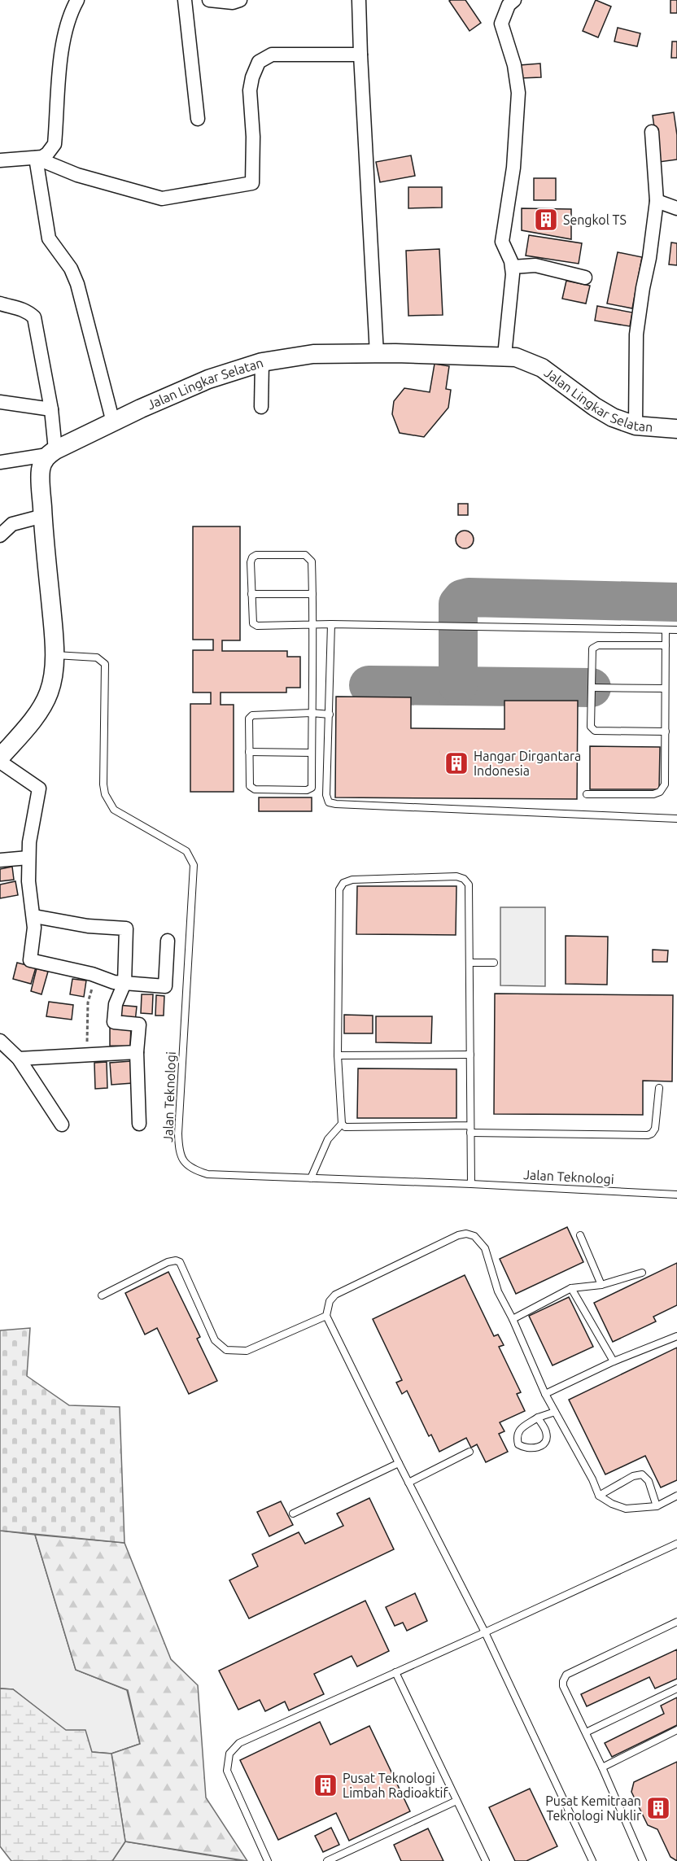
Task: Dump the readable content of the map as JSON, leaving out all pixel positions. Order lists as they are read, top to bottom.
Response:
{
  "streets": {
    "main road": ["Jalan Lingkar Selatan"],
    "lane": ["Jalan Teknologi"]
  },
  "places": {
    "building": [
      "Sengkol TS",
      "Hangar Dirgantara Indonesia",
      "Pusat Teknologi Limbah Radioaktif",
      "Pusat Kemitraan Teknologi Nuklir"
    ]
  }
}
